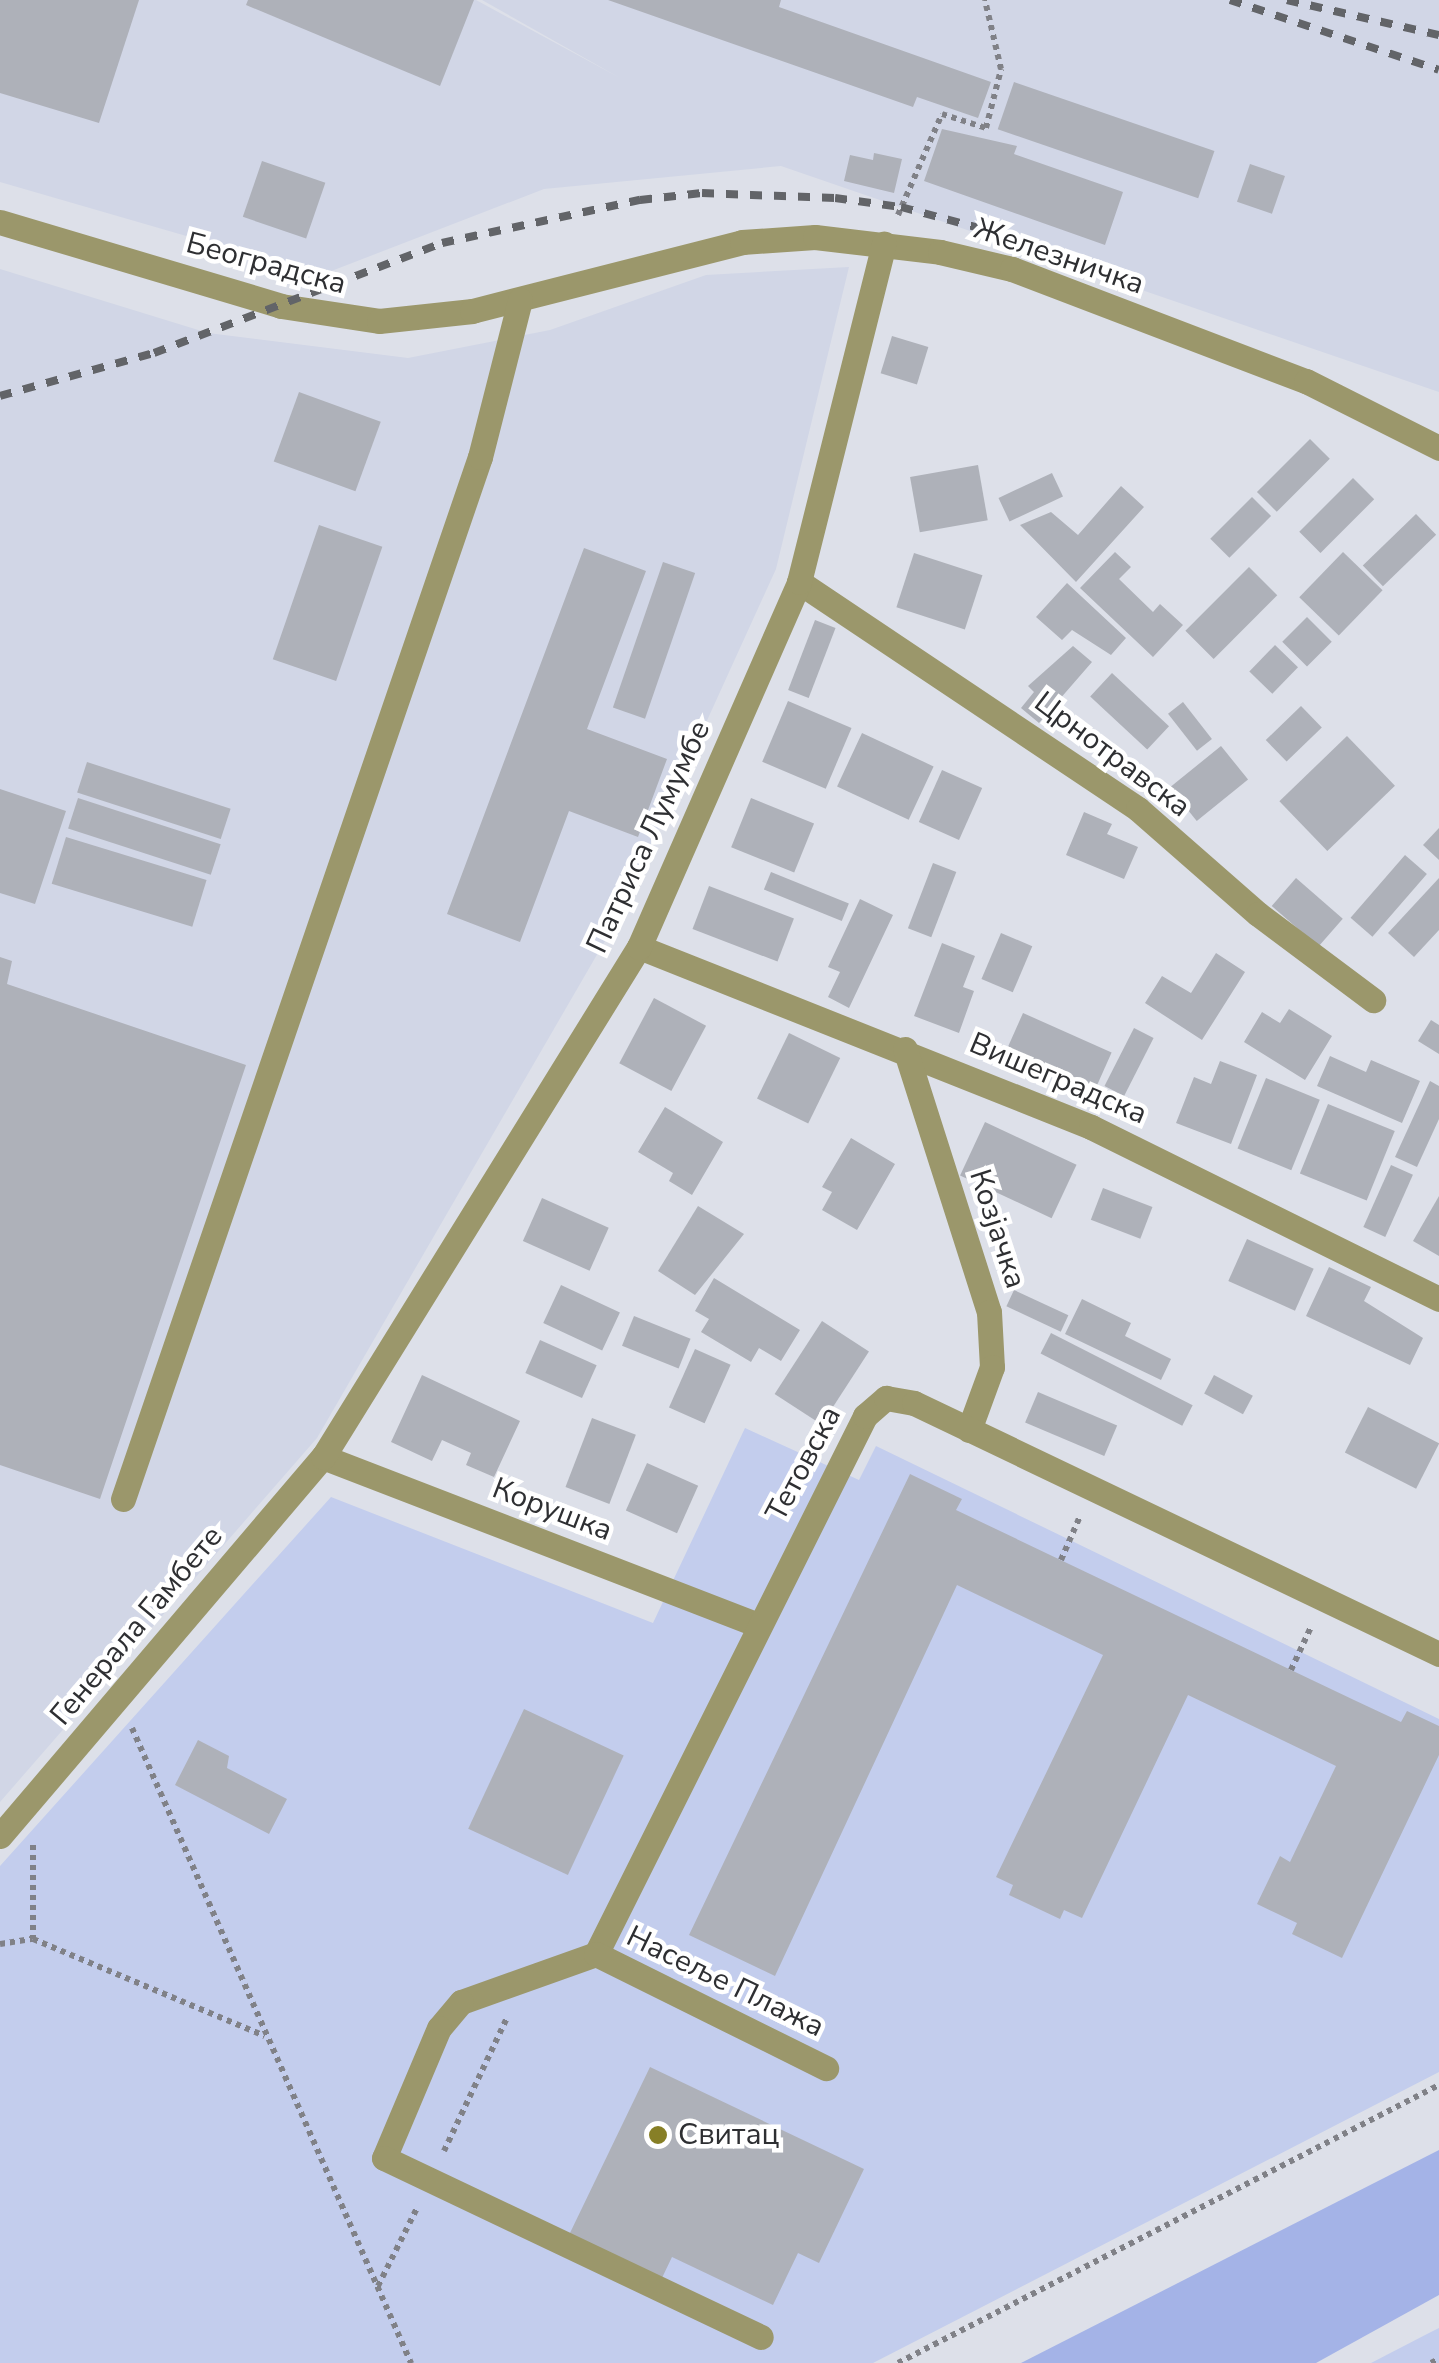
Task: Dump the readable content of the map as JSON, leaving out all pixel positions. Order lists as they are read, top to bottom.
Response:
{
  "streets": {
    "street": [
      "Железничка",
      "Београдска",
      "Црнотравска",
      "Патриса Лумумбе",
      "Вишеградска",
      "Козјачка",
      "Тетовска",
      "Корушка",
      "Генерала Гамбете",
      "Насеље Плажа"
    ]
  },
  "crossings": [
    ["Железничка", "Београдска"],
    ["Железничка", "Патриса Лумумбе"],
    ["Црнотравска", "Патриса Лумумбе"],
    ["Патриса Лумумбе", "Вишеградска"],
    ["Патриса Лумумбе", "Корушка"],
    ["Патриса Лумумбе", "Генерала Гамбете"],
    ["Вишеградска", "Козјачка"],
    ["Козјачка", "Тетовска"],
    ["Тетовска", "Корушка"],
    ["Тетовска", "Насеље Плажа"],
    ["Корушка", "Генерала Гамбете"]
  ],
  "places": ["Свитац"]
}
